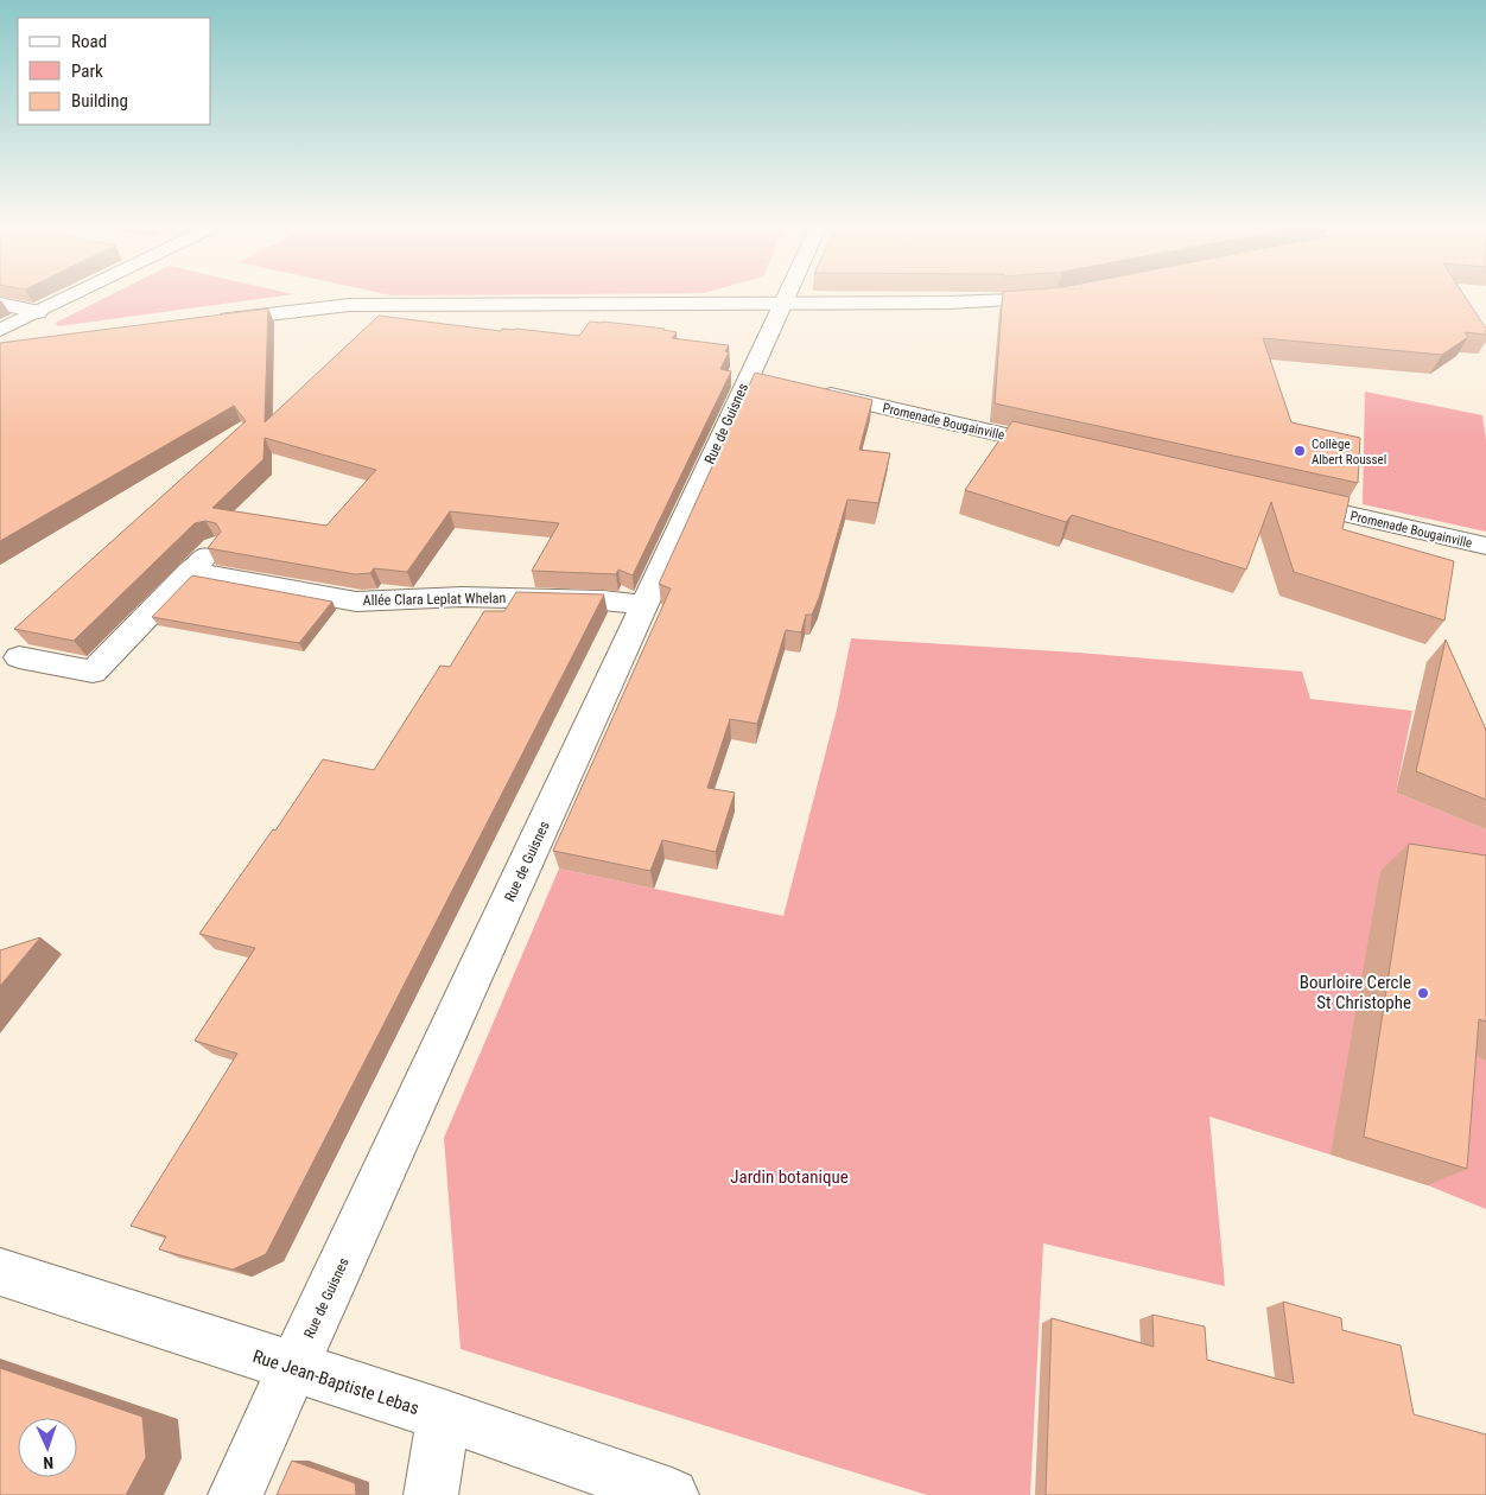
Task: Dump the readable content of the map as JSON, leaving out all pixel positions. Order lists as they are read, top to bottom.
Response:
{
  "streets": {
    "street": [
      "Promenade Bougainville",
      "Rue de Guisnes",
      "Allée Clara Leplat Whelan",
      "Rue Jean-Baptiste Lebas"
    ]
  },
  "crossings": [
    ["Rue de Guisnes", "Allée Clara Leplat Whelan"],
    ["Rue de Guisnes", "Rue Jean-Baptiste Lebas"]
  ],
  "parks": ["Jardin botanique"],
  "places": ["Collège Albert Roussel", "Bourloire Cercle St Christophe"],
  "legend": ["Road", "Park", "Building"],
  "north": "bottom"
}
